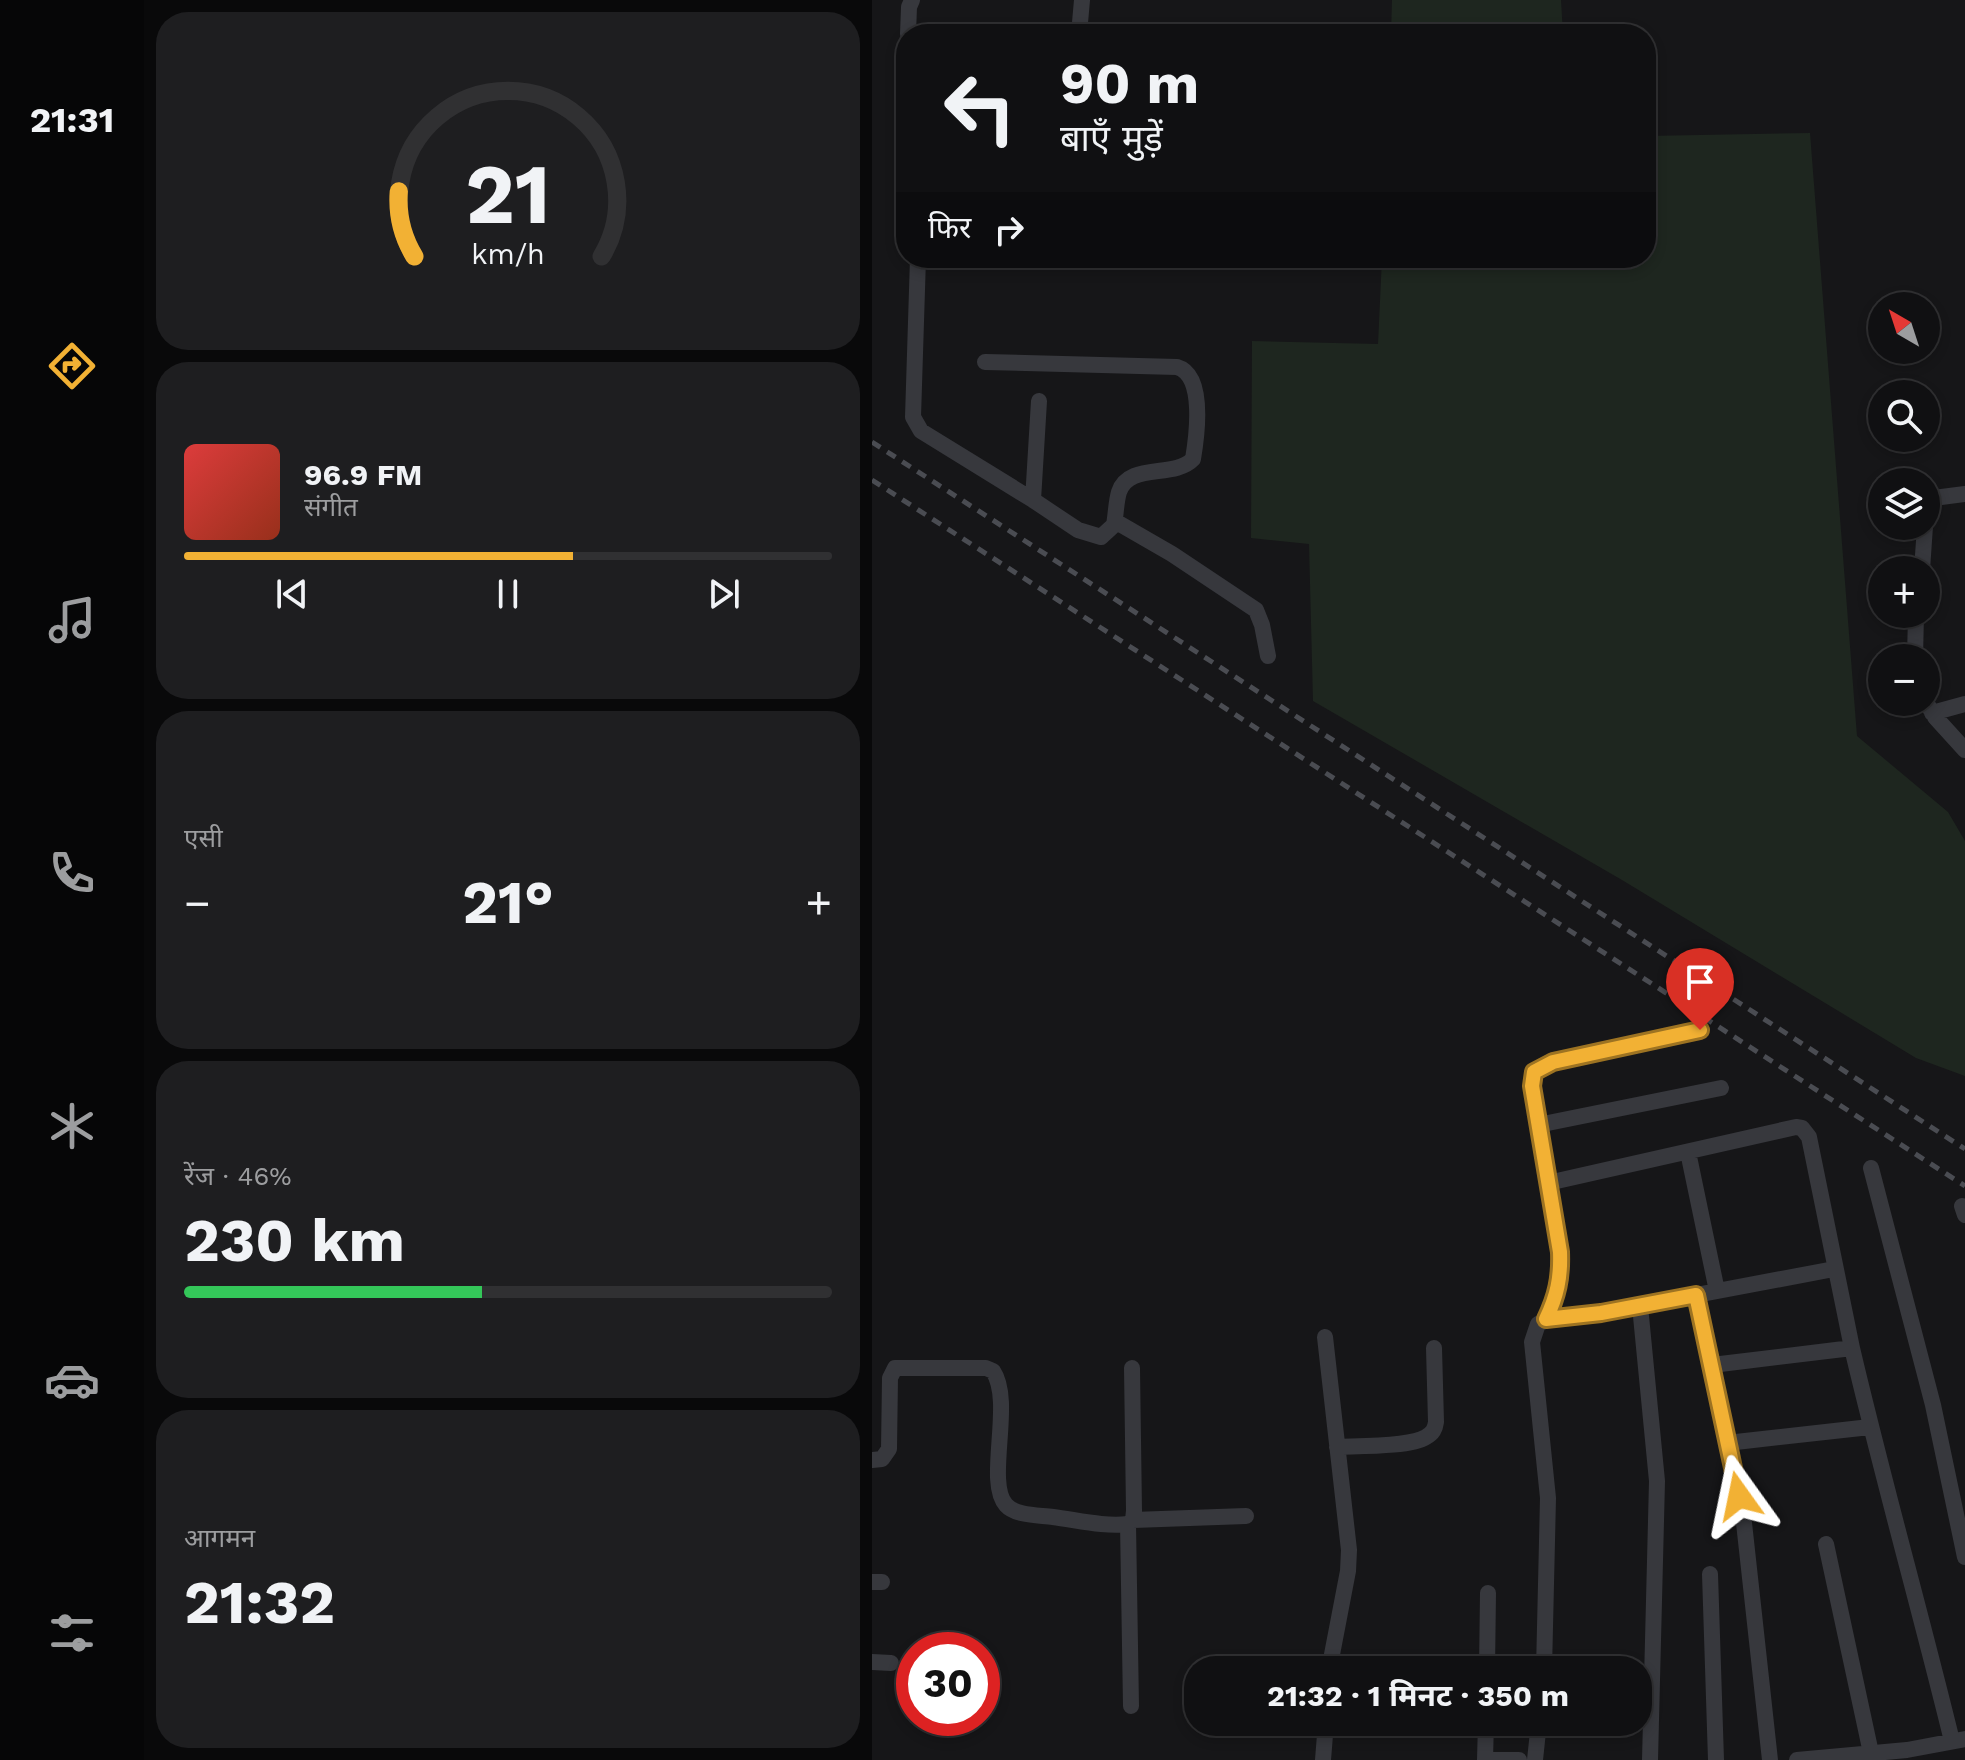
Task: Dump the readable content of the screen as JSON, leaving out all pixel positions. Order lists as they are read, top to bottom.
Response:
{
  "north": "top left",
  "page": {
    "tabs": "21:31",
    "turn": ["90 m", "बाएँ मुड़ें"],
    "then": "फिर",
    "map_buttons": ["+", "−"],
    "song": ["96.9 FM", "संगीत"],
    "tile": [
      "एसी",
      ["रेंज · 46%", "230 km"],
      ["आगमन", "21:32"]
    ],
    "heat": ["−", "21°", "+"],
    "limit": "30",
    "trip": "21:32 · 1 मिनट · 350 m",
    "gauge": ["21", "km/h"]
  }
}
